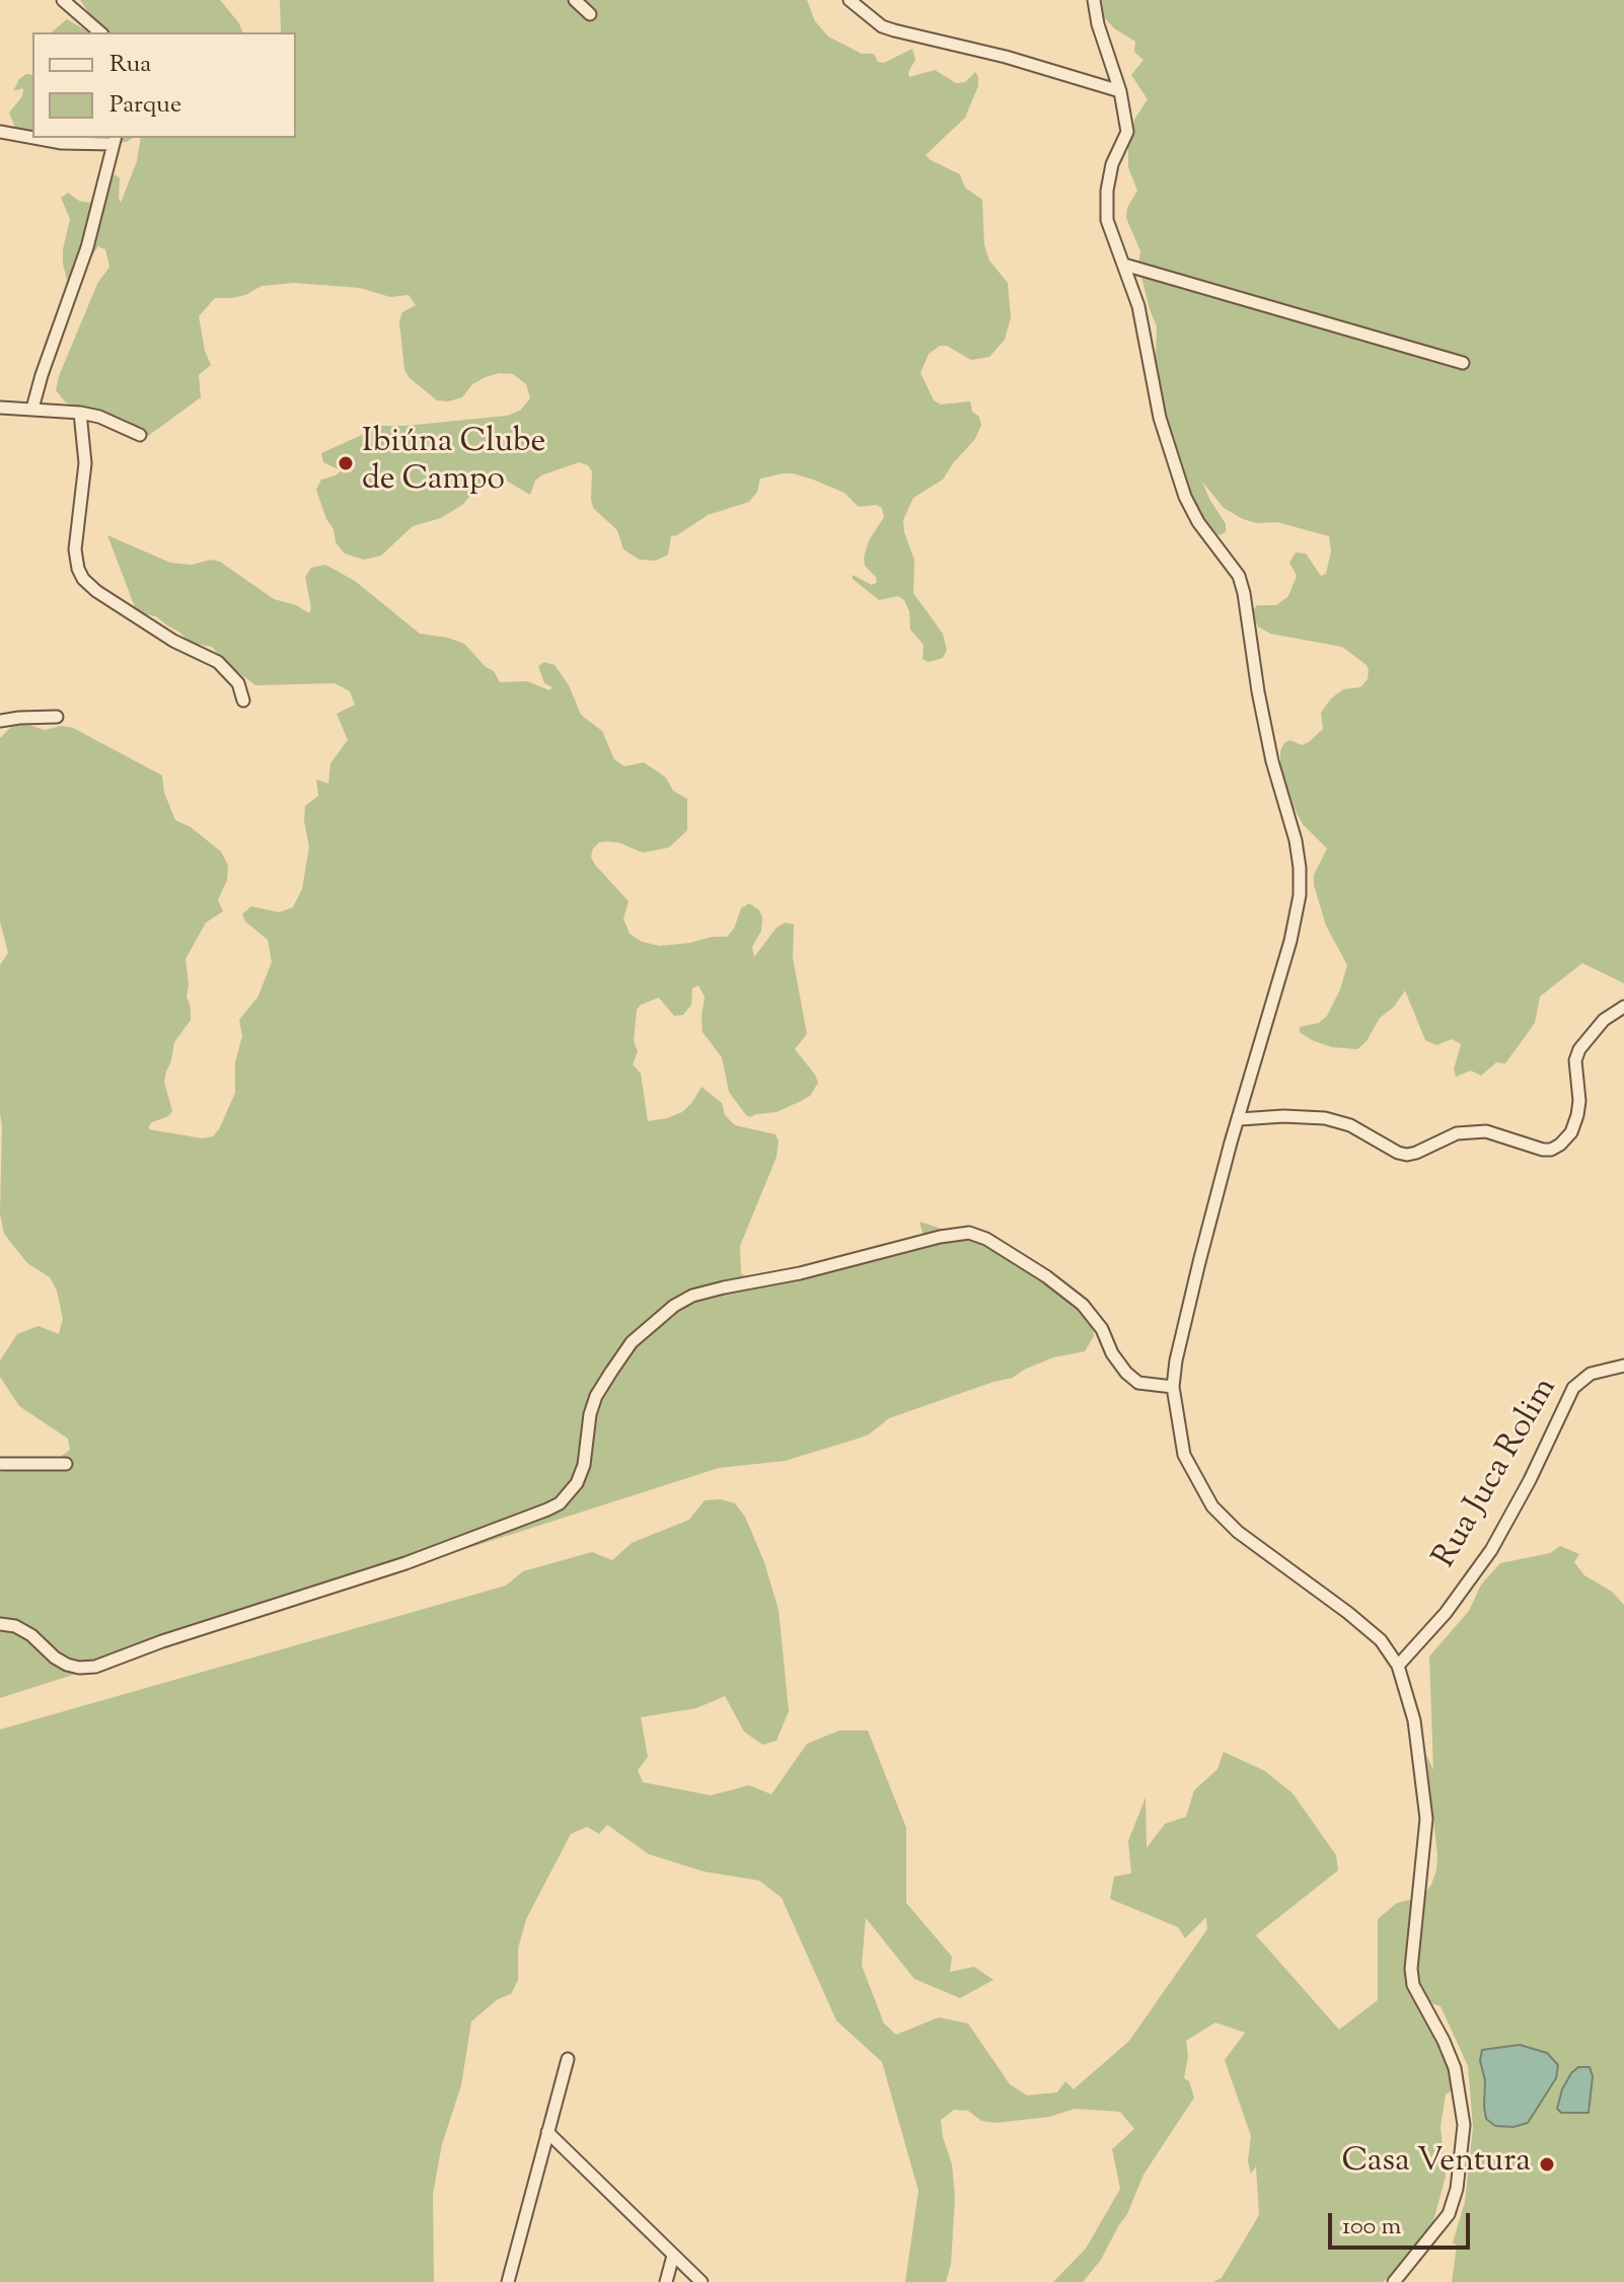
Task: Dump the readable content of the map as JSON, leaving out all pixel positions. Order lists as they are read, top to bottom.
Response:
{
  "streets": {
    "street": ["Rua Juca Rolim"]
  },
  "places": ["Ibiúna Clube de Campo", "Casa Ventura"],
  "legend": ["Rua", "Parque"],
  "scale_bar": "100 m"
}
